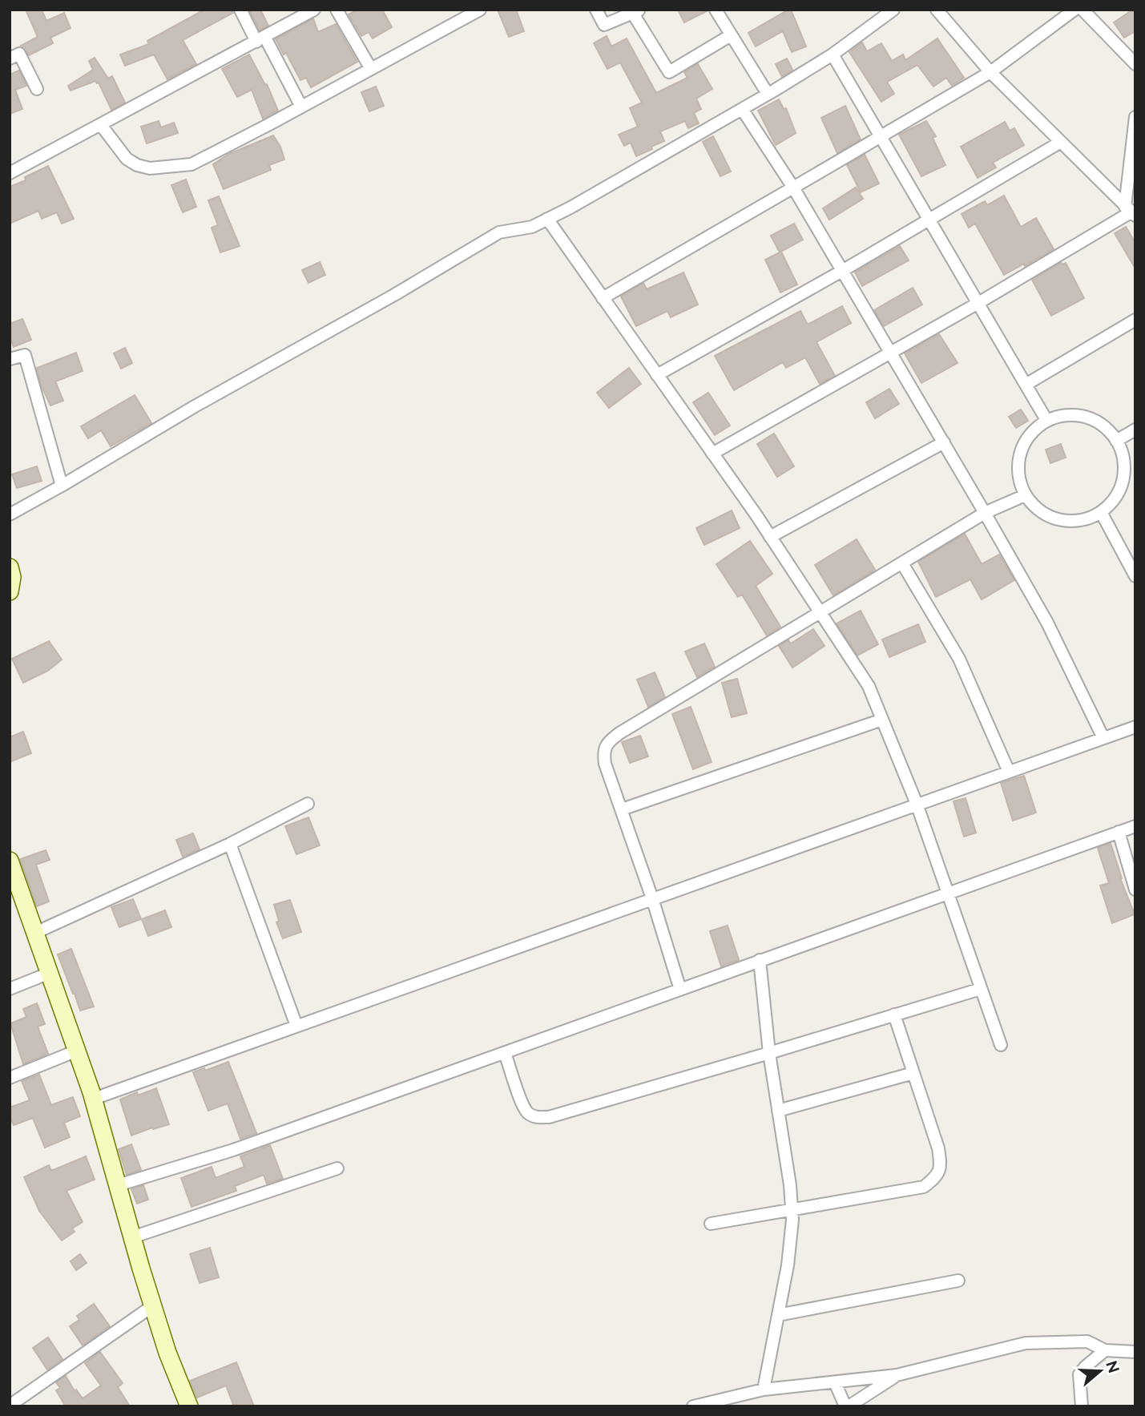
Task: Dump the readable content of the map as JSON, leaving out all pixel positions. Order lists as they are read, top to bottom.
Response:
{
  "north": "right"
}
